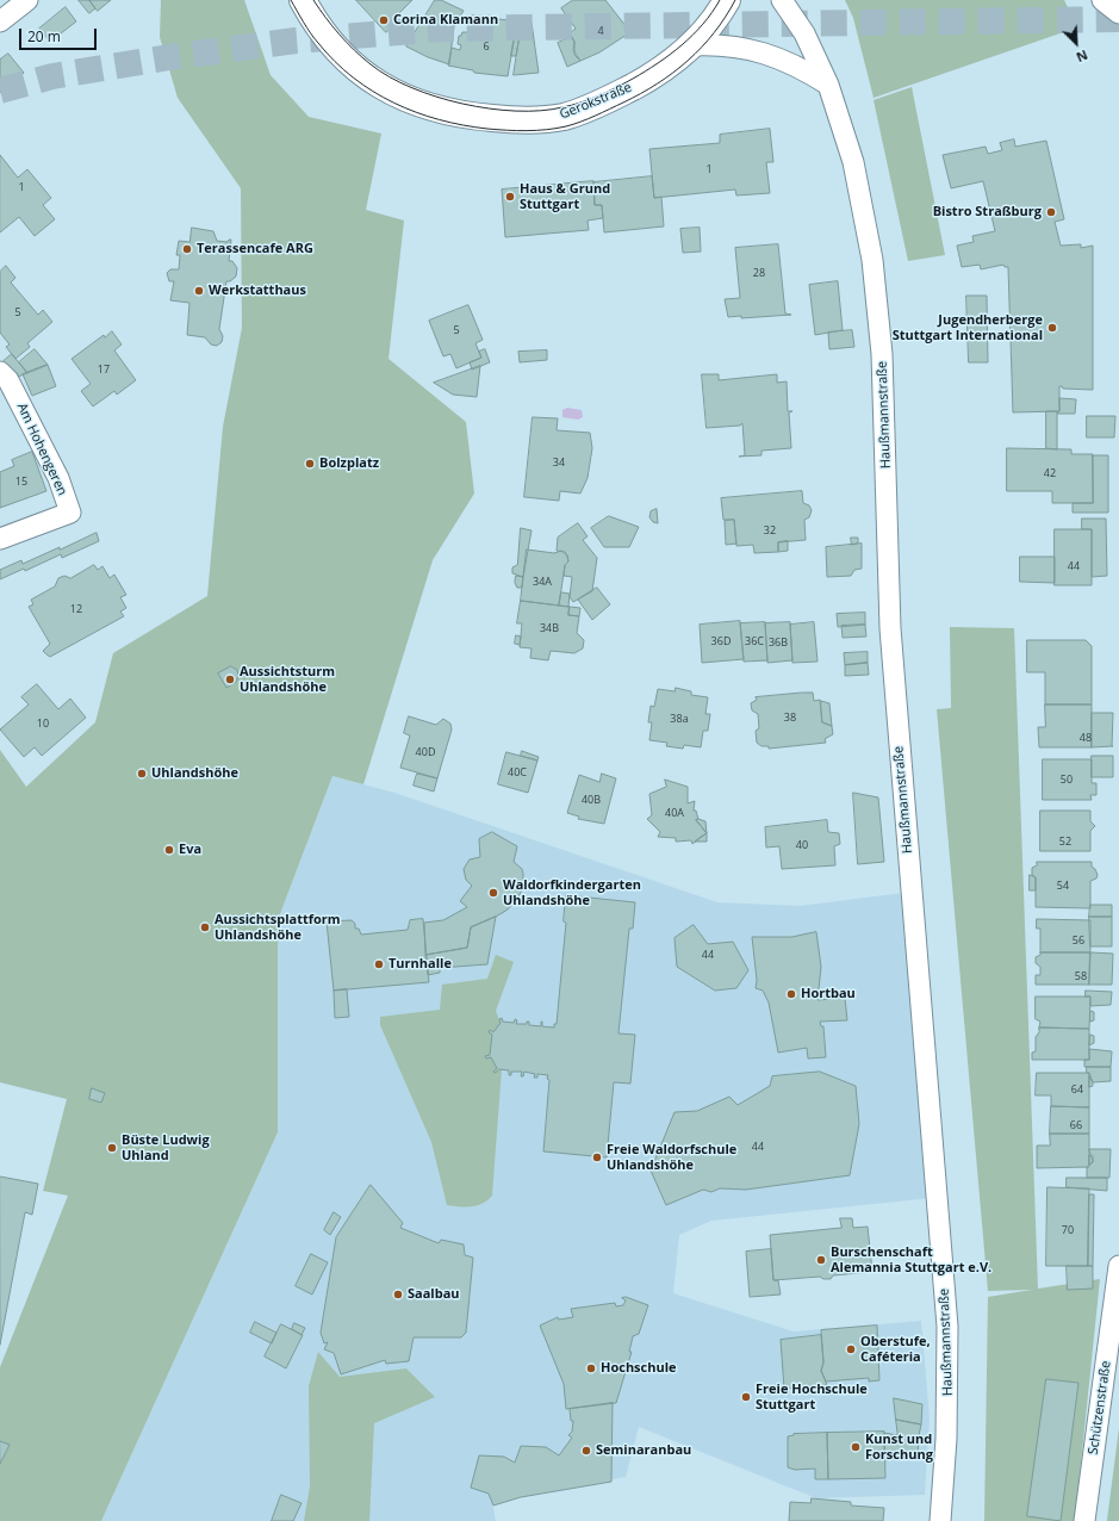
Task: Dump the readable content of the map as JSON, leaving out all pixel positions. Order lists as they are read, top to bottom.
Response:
{
  "streets": {
    "street": [
      "Gerokstraße",
      "Haußmannstraße",
      "Am Hohengeren",
      "Schützenstraße"
    ]
  },
  "places": [
    "Corina Klamann",
    "Haus & Grund Stuttgart",
    "Bistro Straßburg",
    "Terassencafe ARG",
    "Werkstatthaus",
    "Jugendherberge Stuttgart International",
    "Bolzplatz",
    "Aussichtsturm Uhlandshöhe",
    "Uhlandshöhe",
    "Eva",
    "Waldorfkindergarten Uhlandshöhe",
    "Aussichtsplattform Uhlandshöhe",
    "Turnhalle",
    "Hortbau",
    "Büste Ludwig Uhland",
    "Freie Waldorfschule Uhlandshöhe",
    "Burschenschaft Alemannia Stuttgart e.V.",
    "Saalbau",
    "Oberstufe, Caféteria",
    "Hochschule",
    "Freie Hochschule Stuttgart",
    "Kunst und Forschung",
    "Seminaranbau"
  ],
  "house_numbers": [
    "4",
    "6",
    "1",
    "1",
    "28",
    "5",
    "5",
    "17",
    "34",
    "42",
    "15",
    "32",
    "44",
    "34A",
    "12",
    "34B",
    "36D",
    "36C",
    "36B",
    "38",
    "38a",
    "10",
    "48",
    "40D",
    "40C",
    "50",
    "40B",
    "40A",
    "52",
    "40",
    "54",
    "56",
    "44",
    "58",
    "64",
    "66",
    "44",
    "70"
  ],
  "scale_bar": "20 m",
  "north": "bottom right"
}
